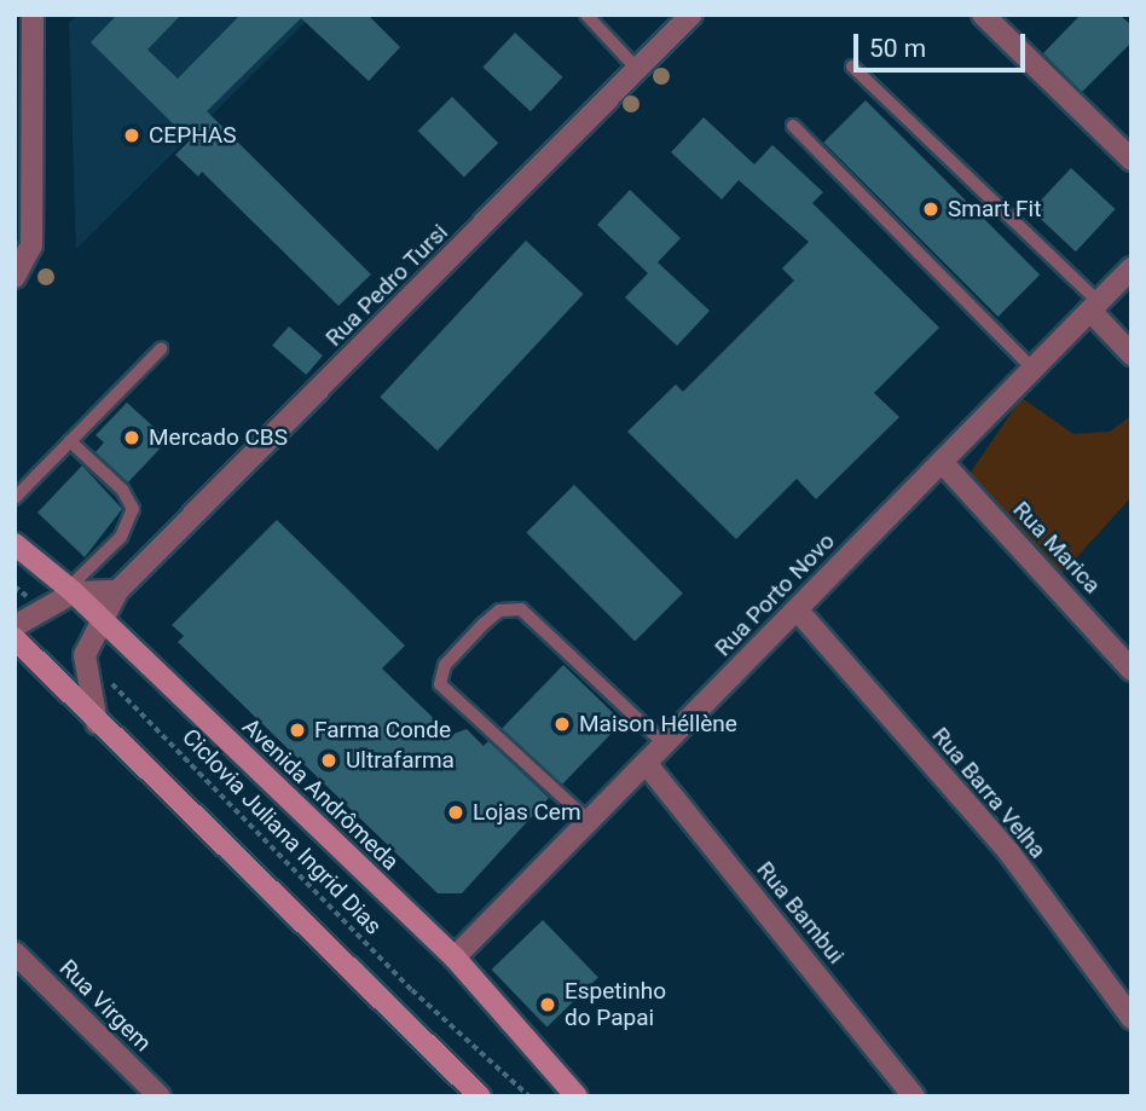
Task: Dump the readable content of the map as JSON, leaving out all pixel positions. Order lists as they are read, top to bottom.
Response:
{
  "streets": {
    "main road": ["Avenida Andrômeda"],
    "street": [
      "Rua Pedro Tursi",
      "Rua Marica",
      "Rua Porto Novo",
      "Rua Barra Velha",
      "Rua Bambui",
      "Rua Virgem"
    ],
    "path": ["Ciclovia Juliana Ingrid Dias"]
  },
  "crossings": [
    ["Rua Pedro Tursi", "Avenida Andrômeda"],
    ["Rua Pedro Tursi", "Ciclovia Juliana Ingrid Dias"],
    ["Rua Marica", "Rua Porto Novo"],
    ["Rua Porto Novo", "Rua Barra Velha"],
    ["Rua Porto Novo", "Avenida Andrômeda"],
    ["Rua Porto Novo", "Rua Bambui"]
  ],
  "places": [
    "CEPHAS",
    "Smart Fit",
    "Mercado CBS",
    "Maison Héllène",
    "Farma Conde",
    "Ultrafarma",
    "Lojas Cem",
    "Espetinho do Papai"
  ],
  "scale_bar": "50 m"
}
